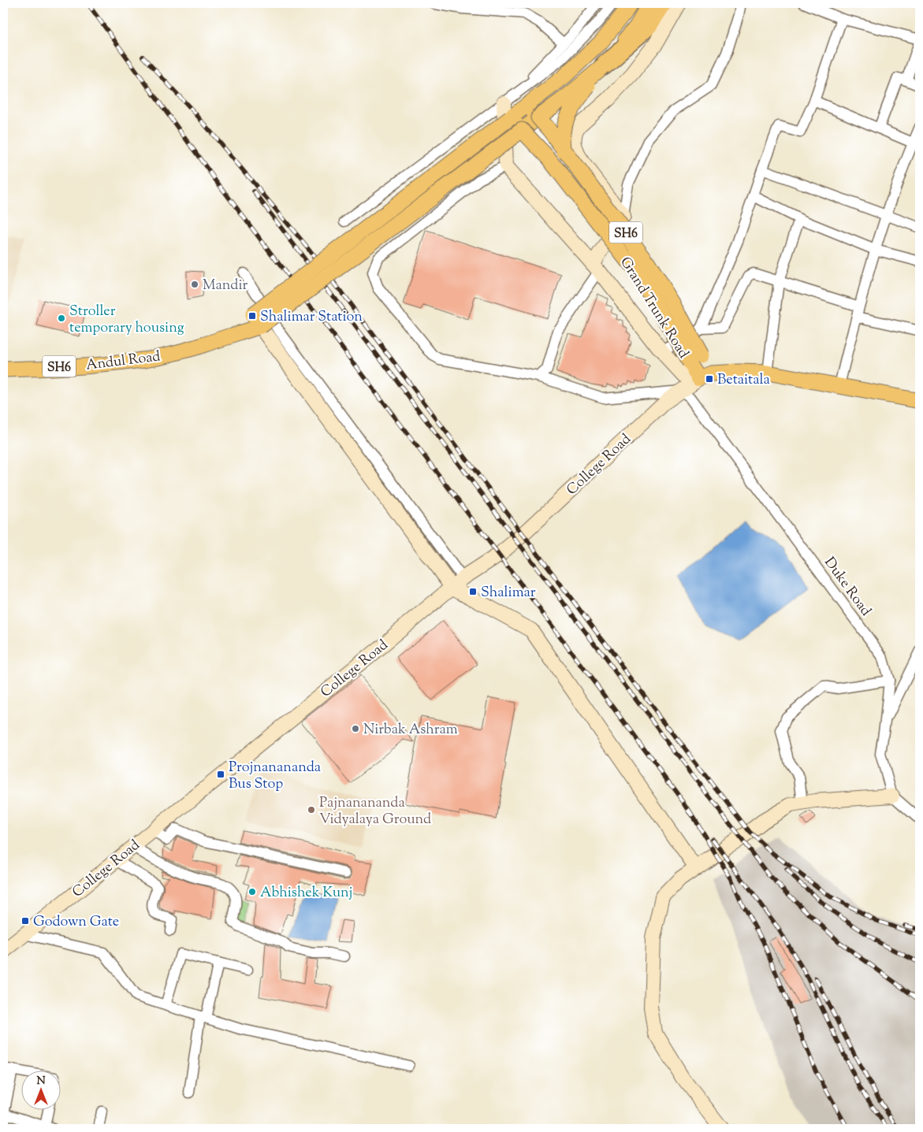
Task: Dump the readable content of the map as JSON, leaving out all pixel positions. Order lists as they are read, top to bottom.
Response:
{
  "streets": {
    "main road": ["SH6", "Grand Trunk Road", "Andul Road"],
    "street": ["College Road", "Duke Road"]
  },
  "crossings": [
    ["Grand Trunk Road", "College Road"],
    ["Grand Trunk Road", "Duke Road"],
    ["College Road", "Duke Road"]
  ],
  "places": {
    "other": [
      "Mandir",
      "Stroller temporary housing",
      "Nirbak Ashram",
      "Pajnanananda Vidyalaya Ground",
      "Abhishek Kunj"
    ],
    "transit": [
      "Shalimar Station",
      "Betaitala",
      "Shalimar",
      "Projnanananda Bus Stop",
      "Godown Gate"
    ]
  },
  "north": "top"
}
